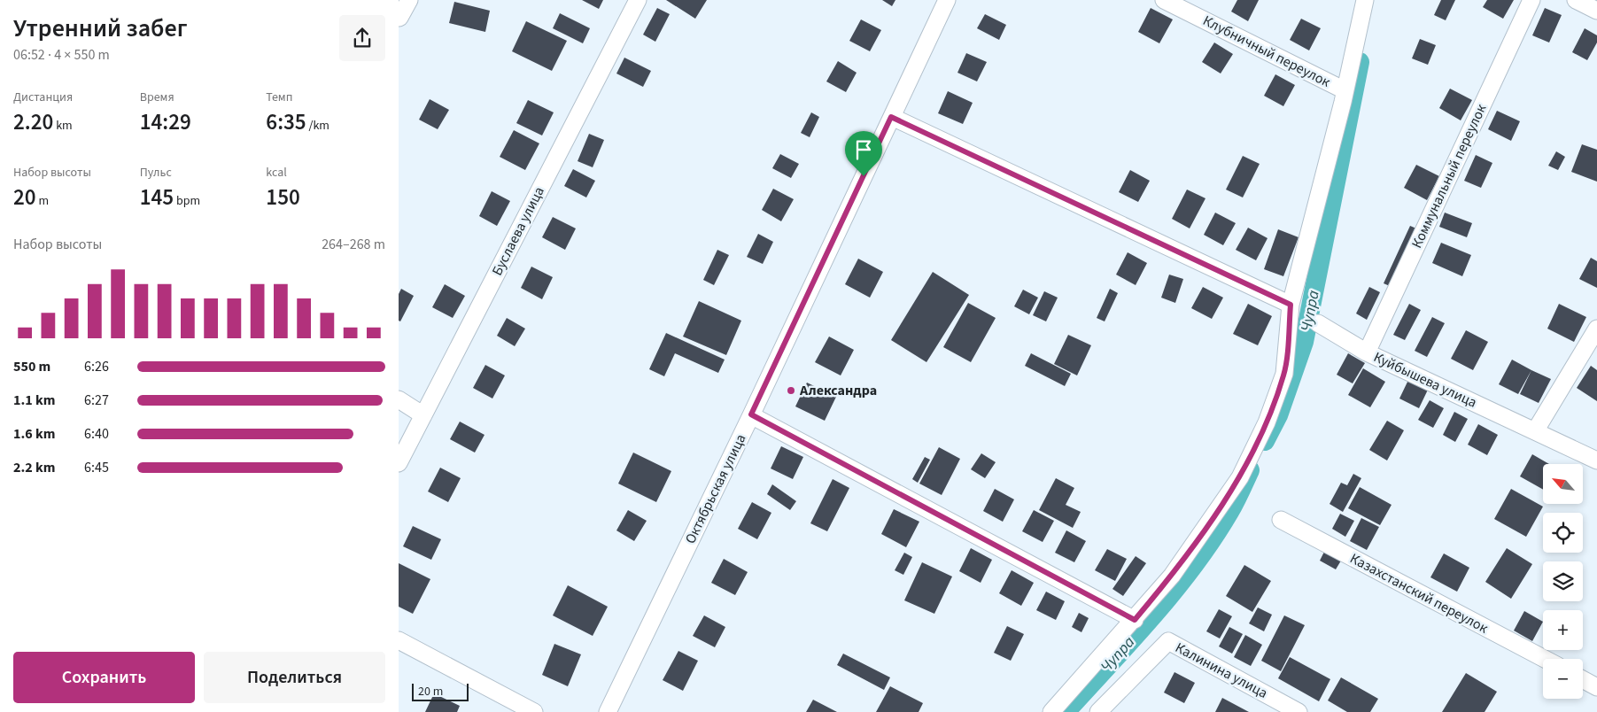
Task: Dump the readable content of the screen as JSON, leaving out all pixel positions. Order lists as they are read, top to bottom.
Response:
{
  "streets": {
    "street": [
      "Клубничный переулок",
      "Коммунальный переулок",
      "Буслаева улица",
      "Куйбышева улица",
      "Октябрьская улица",
      "Казахстанский переулок",
      "Калинина улица"
    ]
  },
  "crossings": [
    ["Коммунальный переулок", "Куйбышева улица"]
  ],
  "water": ["Чупра"],
  "places": ["Александра"],
  "scale_bar": "20 m",
  "north": "top left",
  "page": {
    "heading": ["Утренний забег", "06:52 · 4 × 550 m"],
    "stats": [
      ["Дистанция", "2.20 km"],
      ["Время", "14:29"],
      ["Темп", "6:35 /km"],
      ["Набор высоты", "20 m"],
      ["Пульс", "145 bpm"],
      ["kcal", "150"]
    ],
    "chart": ["Набор высоты", "264–268 m"],
    "list": [
      {
        "name": "550 m",
        "note": "6:26"
      },
      {
        "name": "1.1 km",
        "note": "6:27"
      },
      {
        "name": "1.6 km",
        "note": "6:40"
      },
      {
        "name": "2.2 km",
        "note": "6:45"
      }
    ],
    "map_buttons": ["+", "−"],
    "buttons": ["Сохранить", "Поделиться"],
    "scale": "20 m"
  }
}
